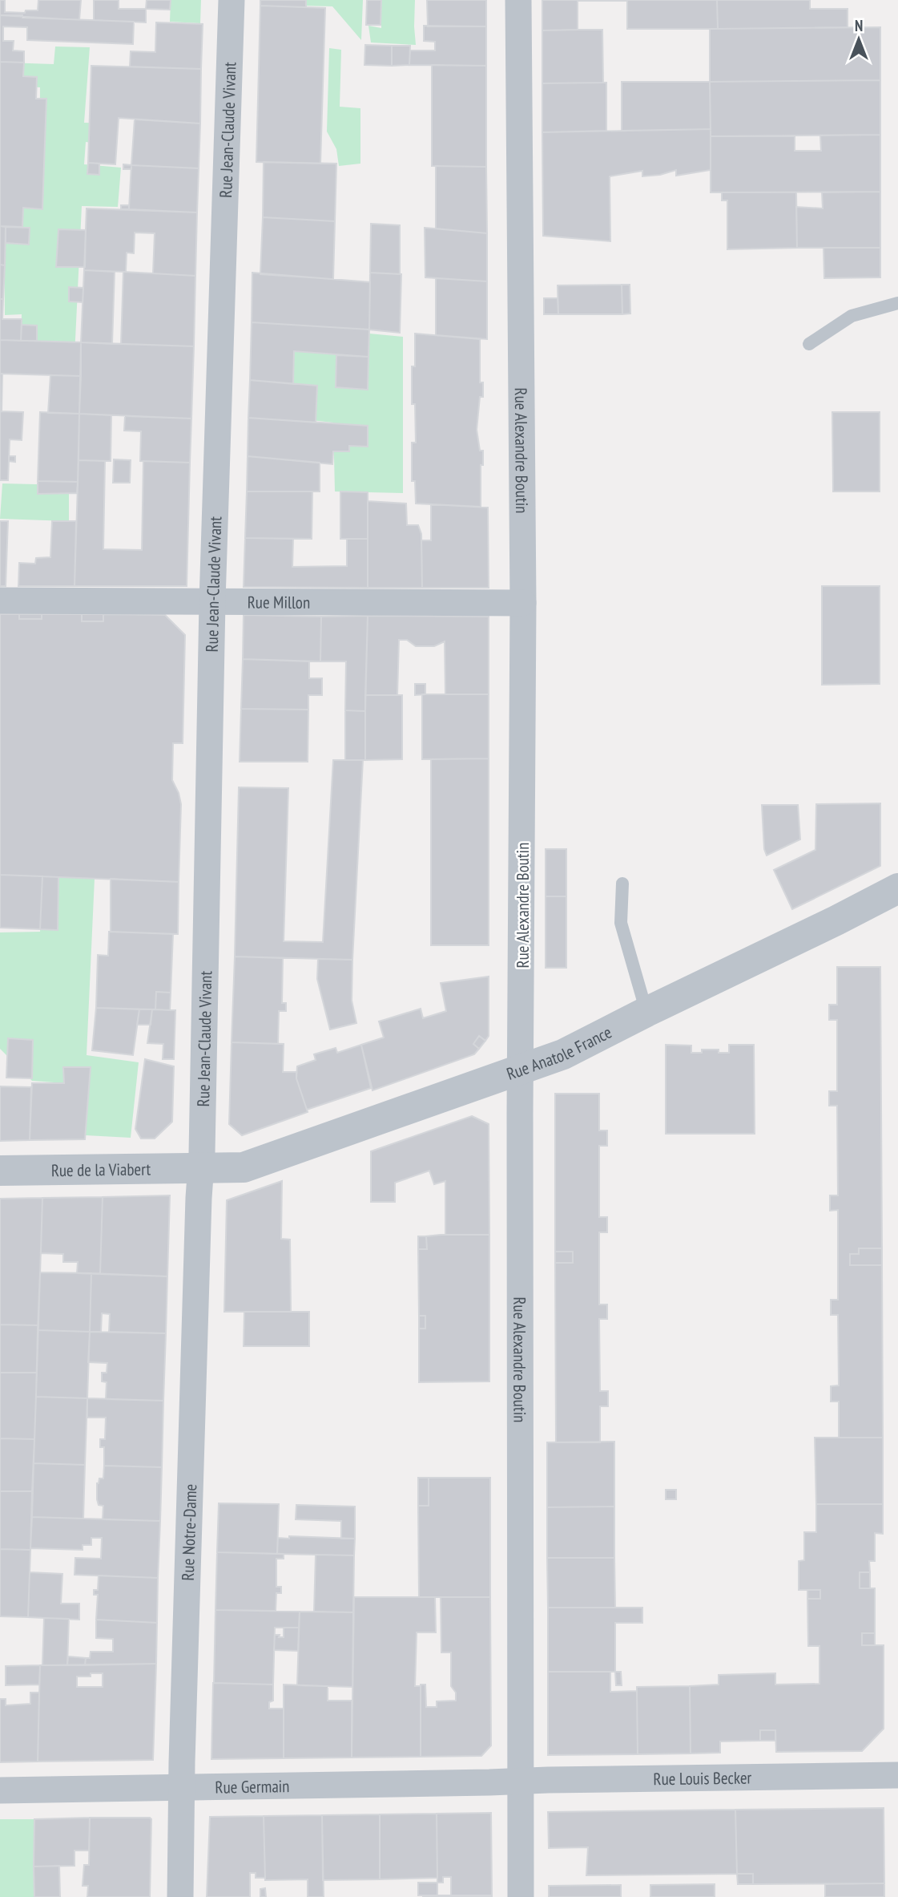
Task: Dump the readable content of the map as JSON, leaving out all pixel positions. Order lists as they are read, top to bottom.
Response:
{
  "streets": {
    "street": [
      "Rue Jean-Claude Vivant",
      "Rue Alexandre Boutin",
      "Rue Millon",
      "Rue Anatole France",
      "Rue de la Viabert",
      "Rue Notre-Dame",
      "Rue Louis Becker",
      "Rue Germain"
    ]
  },
  "crossings": [
    ["Rue Jean-Claude Vivant", "Rue Millon"],
    ["Rue Jean-Claude Vivant", "Rue Anatole France"],
    ["Rue Jean-Claude Vivant", "Rue de la Viabert"],
    ["Rue Jean-Claude Vivant", "Rue Notre-Dame"],
    ["Rue Alexandre Boutin", "Rue Millon"],
    ["Rue Alexandre Boutin", "Rue Anatole France"],
    ["Rue Alexandre Boutin", "Rue Louis Becker"],
    ["Rue Alexandre Boutin", "Rue Germain"],
    ["Rue Anatole France", "Rue de la Viabert"],
    ["Rue Anatole France", "Rue Notre-Dame"],
    ["Rue de la Viabert", "Rue Notre-Dame"],
    ["Rue Notre-Dame", "Rue Germain"],
    ["Rue Louis Becker", "Rue Germain"]
  ],
  "north": "top"
}
